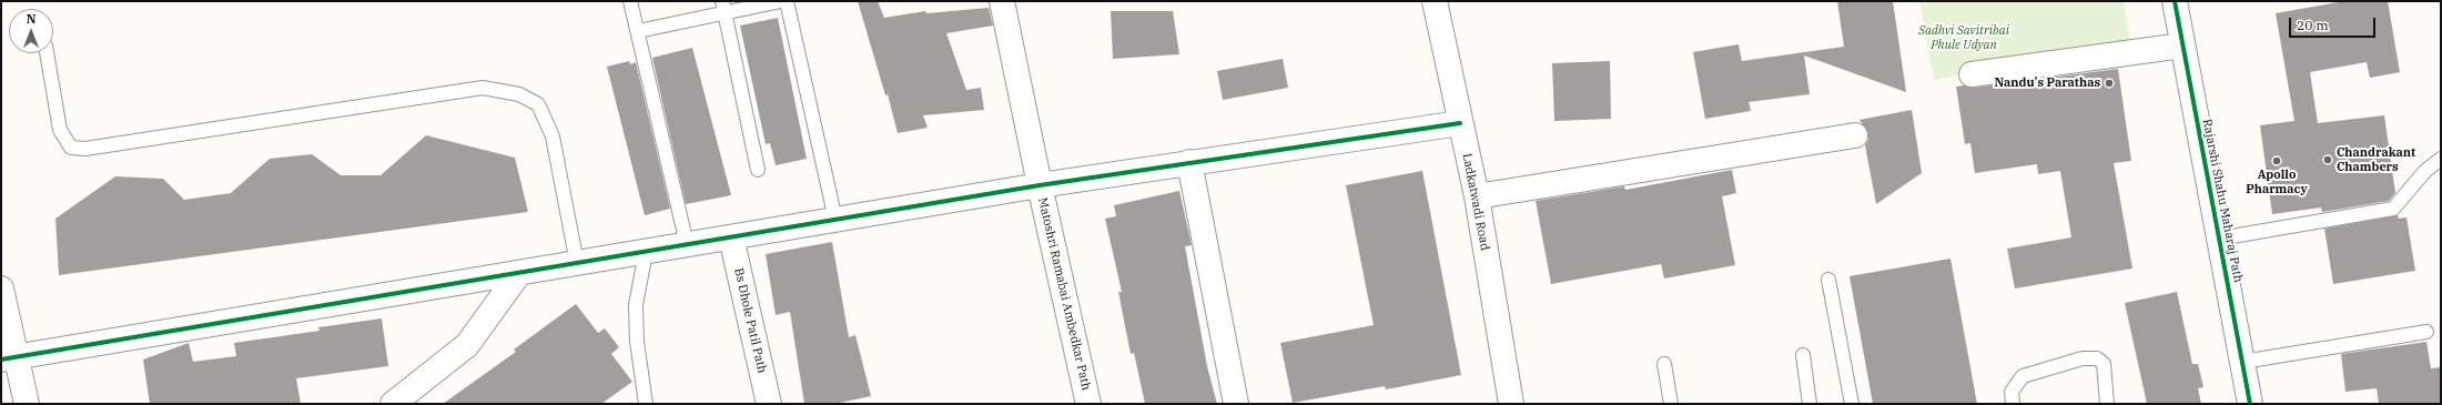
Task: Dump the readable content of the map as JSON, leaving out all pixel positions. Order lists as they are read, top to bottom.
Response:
{
  "streets": {
    "street": [
      "Rajarshi Shahu Maharaj Path",
      "Ladkatwadi Road",
      "Matoshri Ramabai Ambedkar Path",
      "Bs Dhole Patil Path"
    ]
  },
  "parks": ["Sadhvi Savitribai Phule Udyan"],
  "places": ["Nandu's Parathas", "Chandrakant Chambers", "Apollo Pharmacy"],
  "scale_bar": "20 m",
  "north": "top"
}
